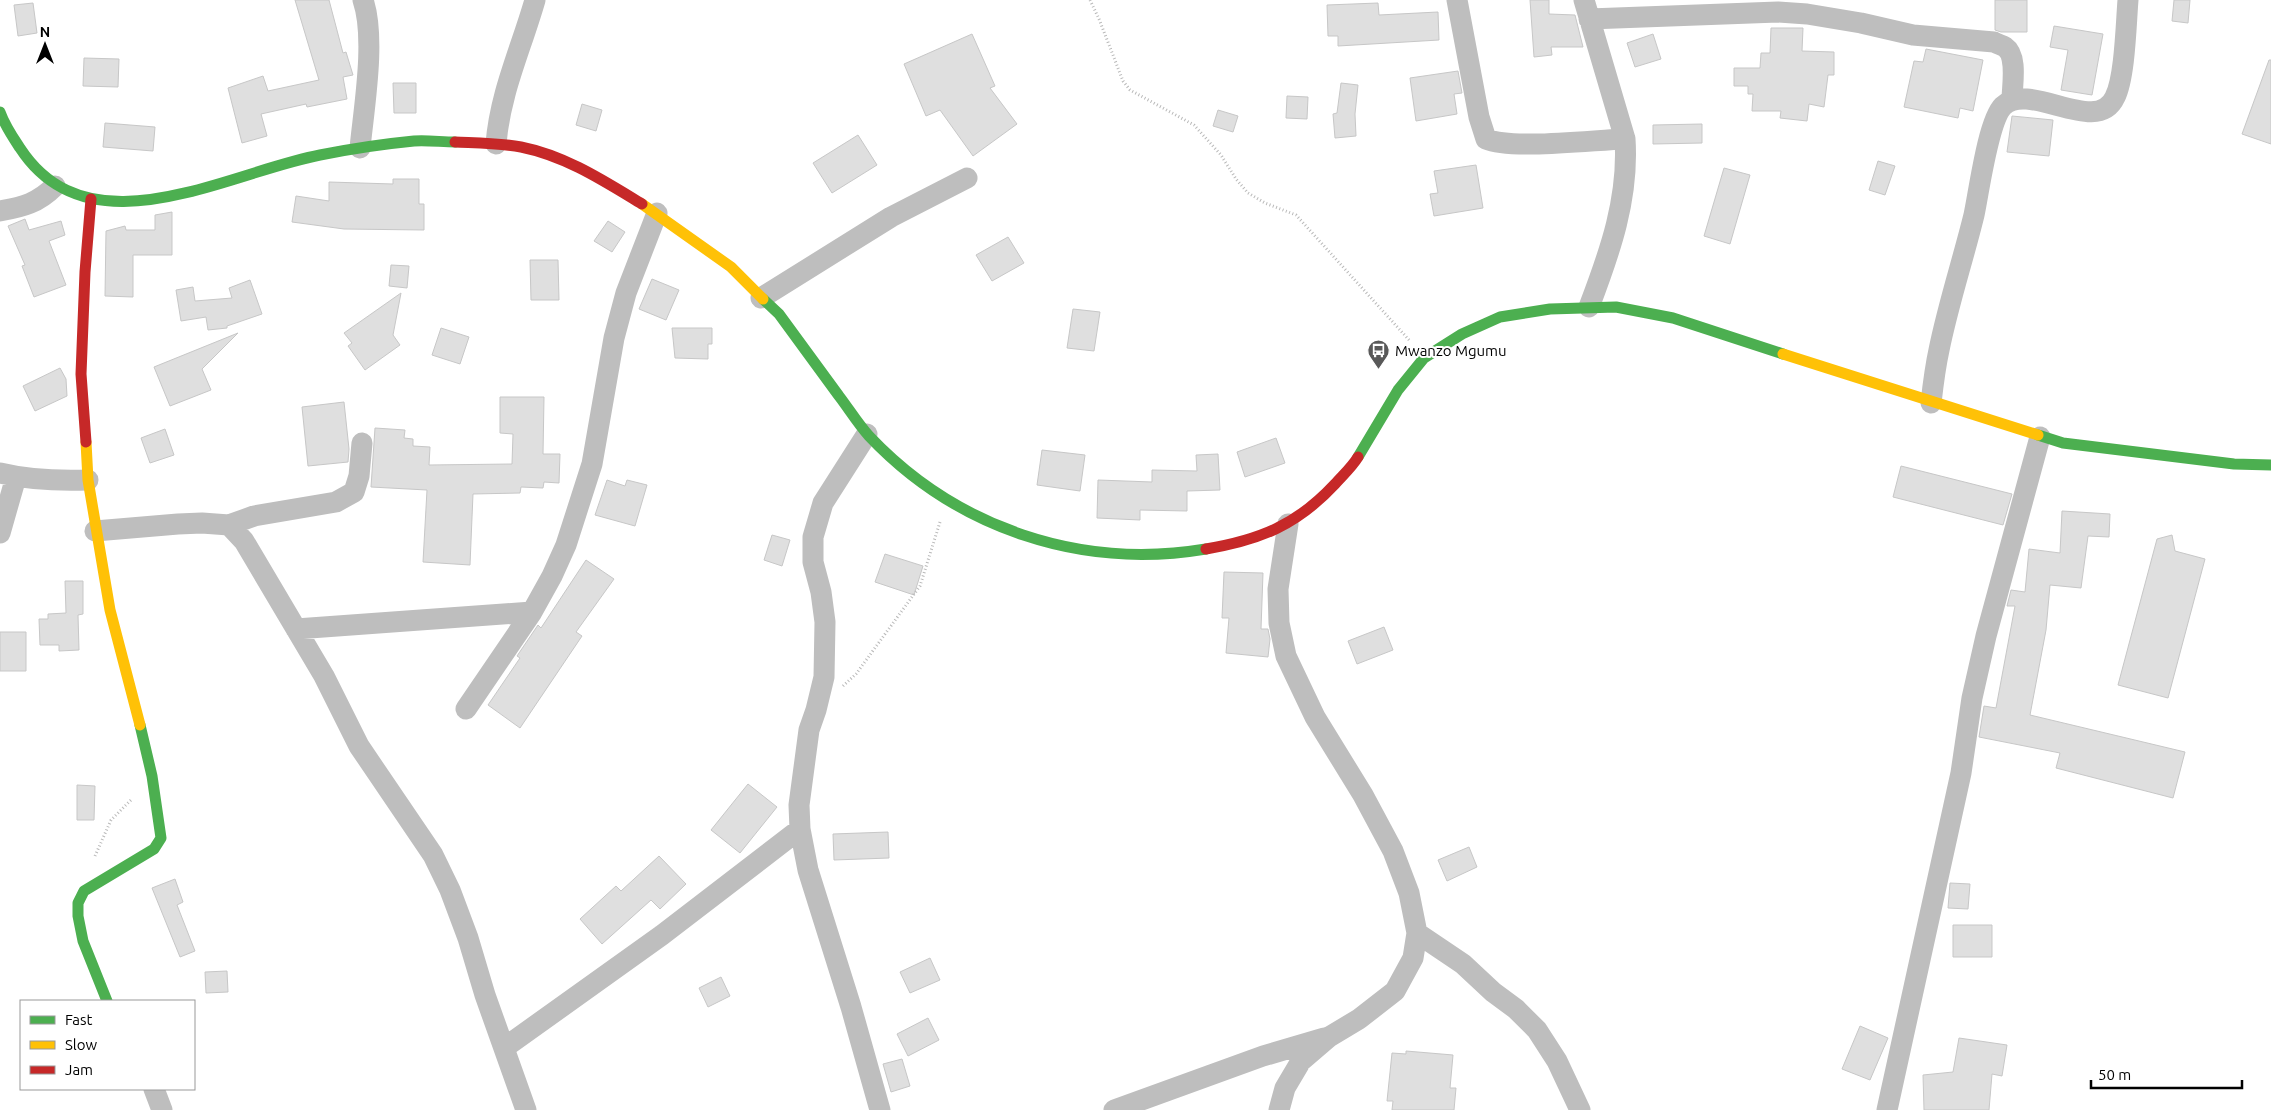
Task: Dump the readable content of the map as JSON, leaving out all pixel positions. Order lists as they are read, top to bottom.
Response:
{
  "places": {
    "bus stop": ["Mwanzo Mgumu"]
  },
  "legend": ["Fast", "Slow", "Jam"],
  "scale_bar": "50 m",
  "north": "top"
}
